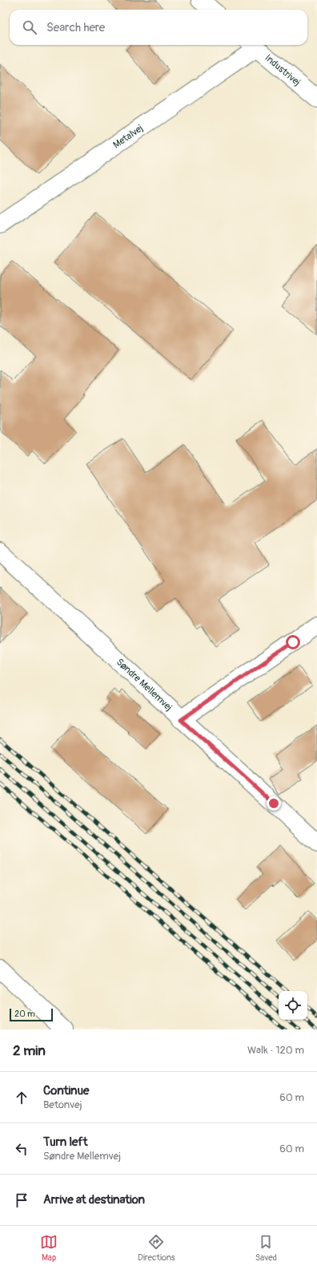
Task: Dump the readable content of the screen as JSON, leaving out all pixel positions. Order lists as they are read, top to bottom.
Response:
{
  "streets": {
    "street": ["Industrivej", "Metalvej", "Søndre Mellemvej"]
  },
  "crossings": [
    ["Industrivej", "Metalvej"]
  ],
  "scale_bar": "20 m",
  "page": {
    "search": "Search here",
    "scale": "20 m",
    "heading": ["2 min", "Walk · 120 m"],
    "list": [
      ["Continue", "Betonvej", "60 m"],
      ["Turn left", "Søndre Mellemvej", "60 m"],
      "Arrive at destination"
    ],
    "nav": ["Map", "Directions", "Saved"]
  }
}
